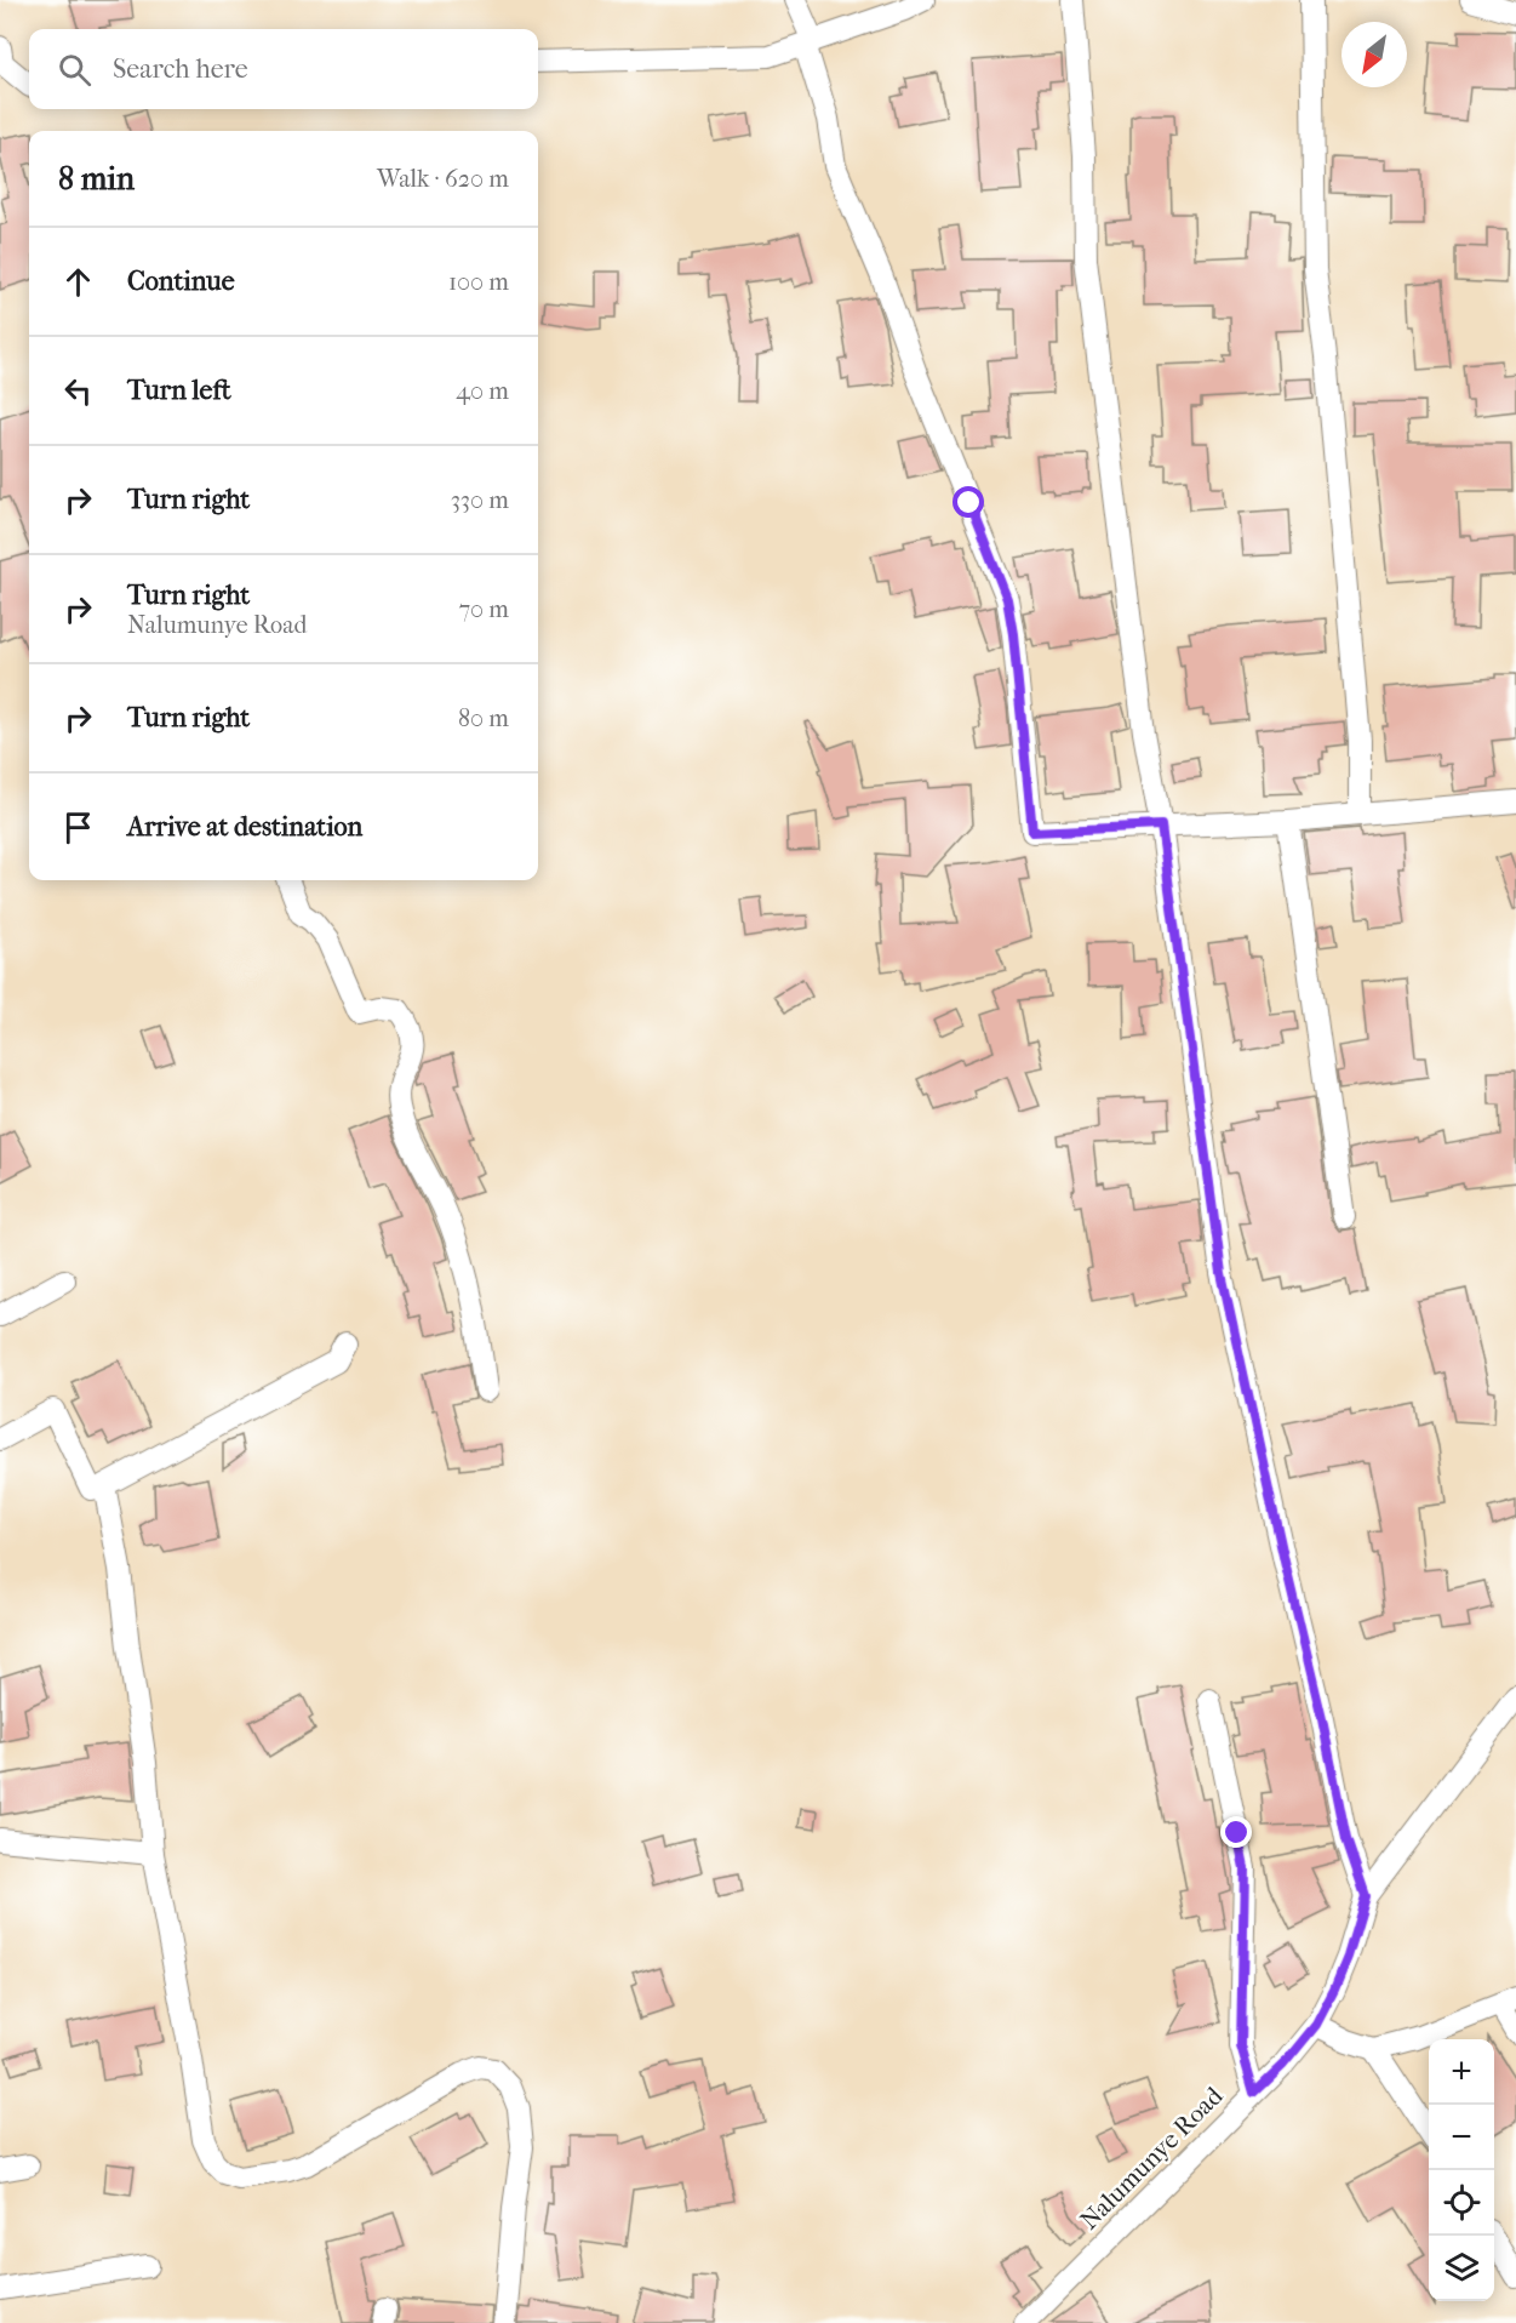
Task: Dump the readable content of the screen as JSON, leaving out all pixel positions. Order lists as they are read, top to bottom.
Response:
{
  "streets": {
    "street": ["Nalumunye Road"]
  },
  "north": "bottom left",
  "page": {
    "search": "Search here",
    "heading": ["8 min", "Walk · 620 m"],
    "list": [
      ["Continue", "100 m"],
      ["Turn left", "40 m"],
      ["Turn right", "330 m"],
      ["Turn right", "Nalumunye Road", "70 m"],
      ["Turn right", "80 m"],
      "Arrive at destination"
    ],
    "map_buttons": ["+", "−"]
  }
}
